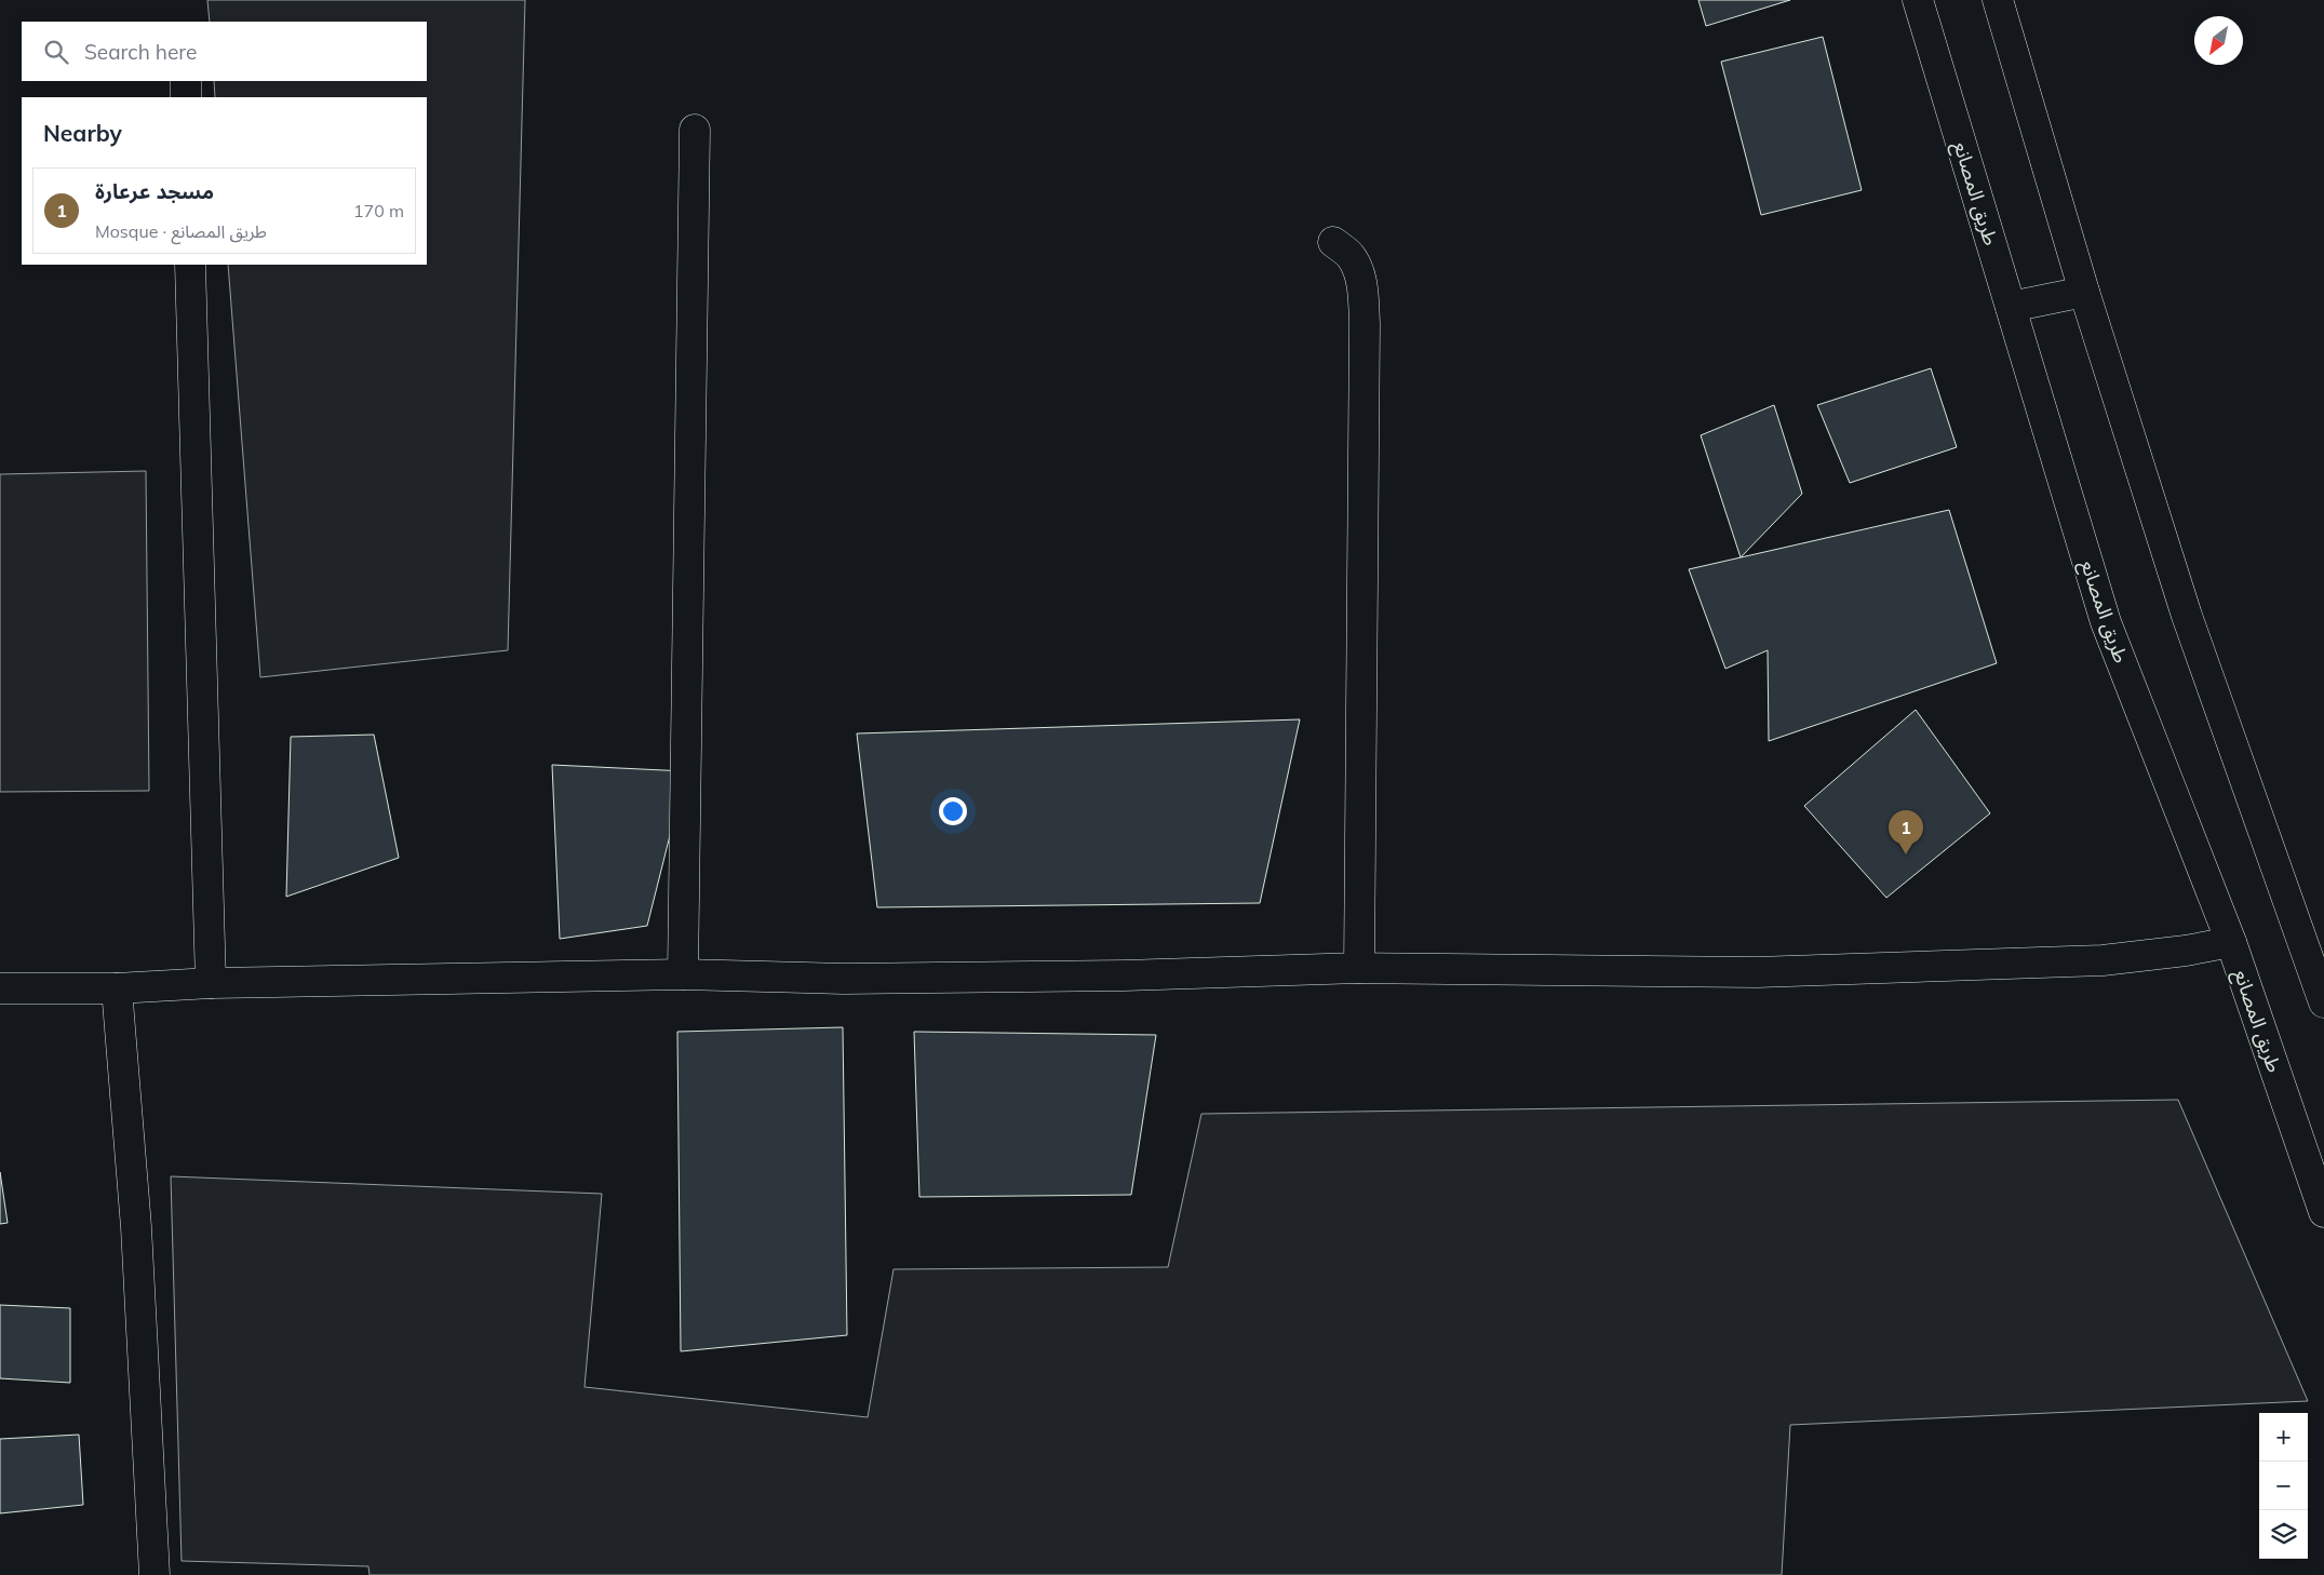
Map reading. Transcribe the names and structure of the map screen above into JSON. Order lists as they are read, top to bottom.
{
  "streets": {
    "street": ["طريق المصانع"]
  },
  "north": "bottom left",
  "page": {
    "search": "Search here",
    "heading": "Nearby",
    "list": [
      {
        "mark": "1",
        "name": "مسجد عرعارة",
        "note": "Mosque · طريق المصانع",
        "value": "170 m"
      }
    ],
    "pins": "1",
    "map_buttons": ["+", "−"]
  }
}
